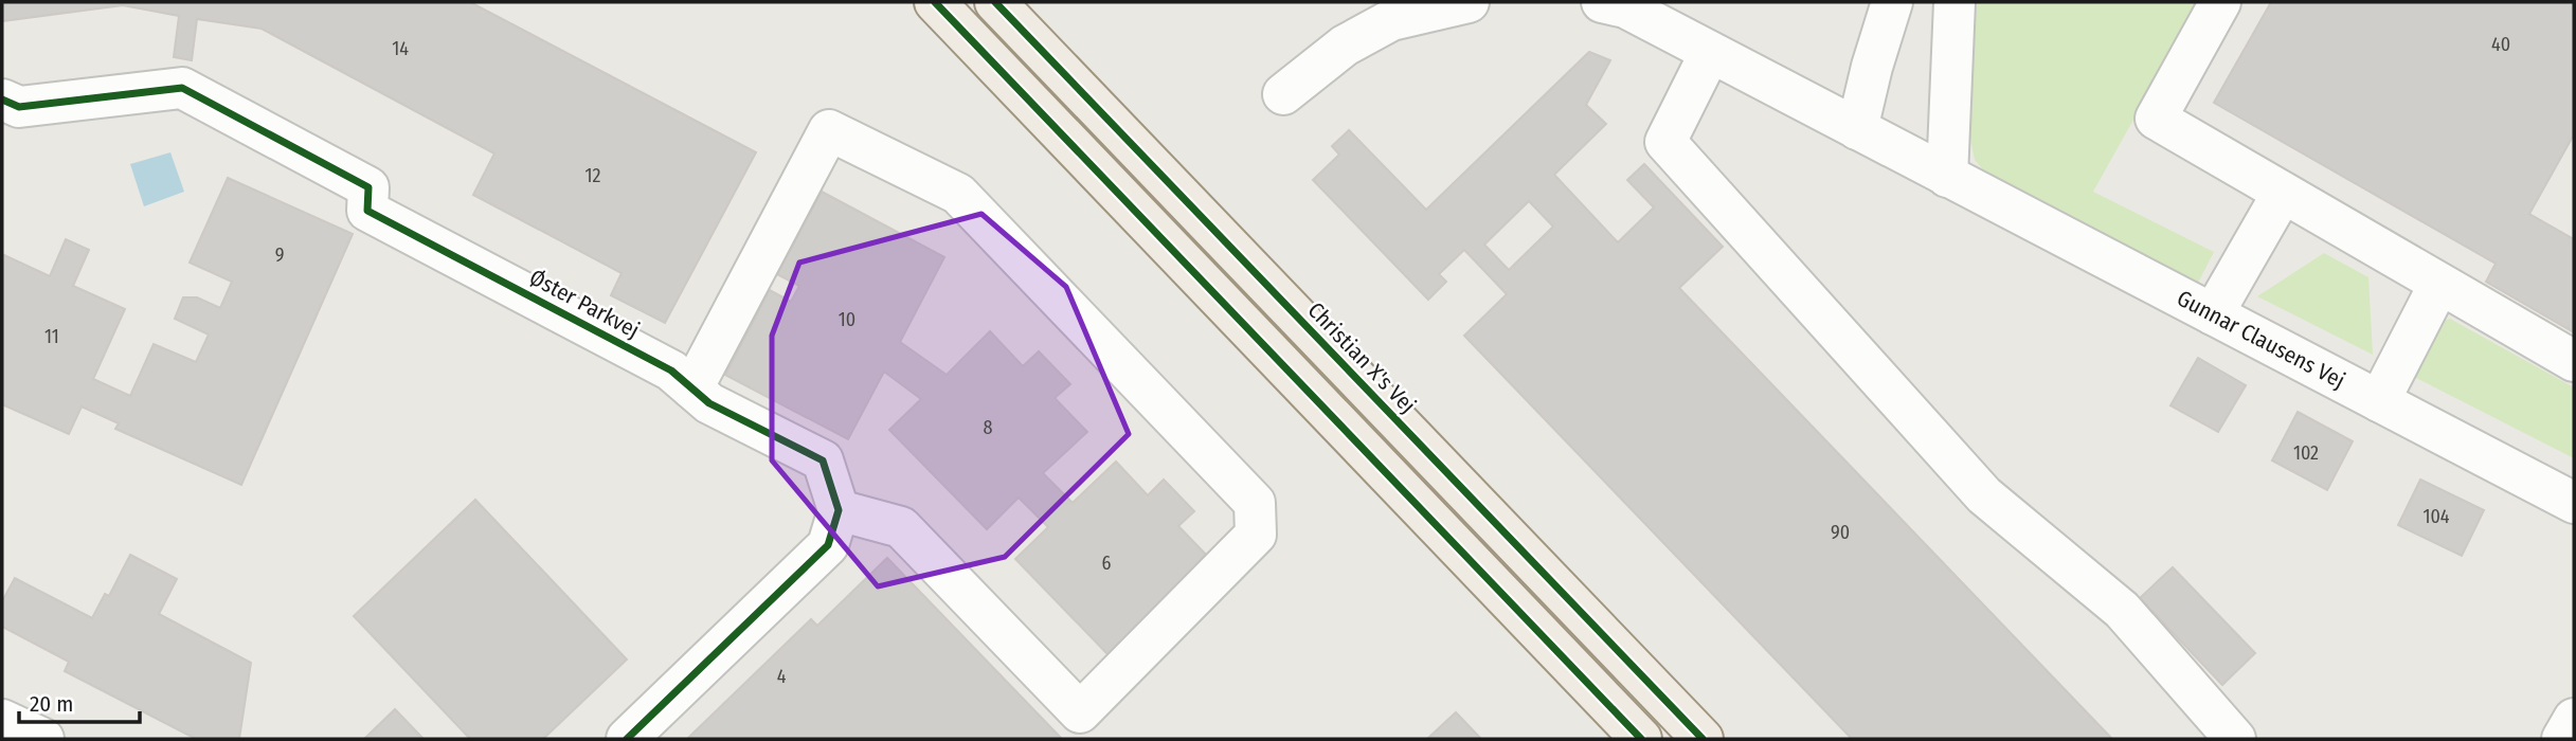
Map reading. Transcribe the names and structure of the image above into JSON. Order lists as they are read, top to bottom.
{
  "streets": {
    "main road": ["Christian X's Vej"],
    "street": ["Øster Parkvej", "Gunnar Clausens Vej"]
  },
  "house_numbers": [
    "40",
    "14",
    "12",
    "9",
    "10",
    "11",
    "8",
    "102",
    "104",
    "90",
    "6",
    "4"
  ],
  "scale_bar": "20 m"
}
